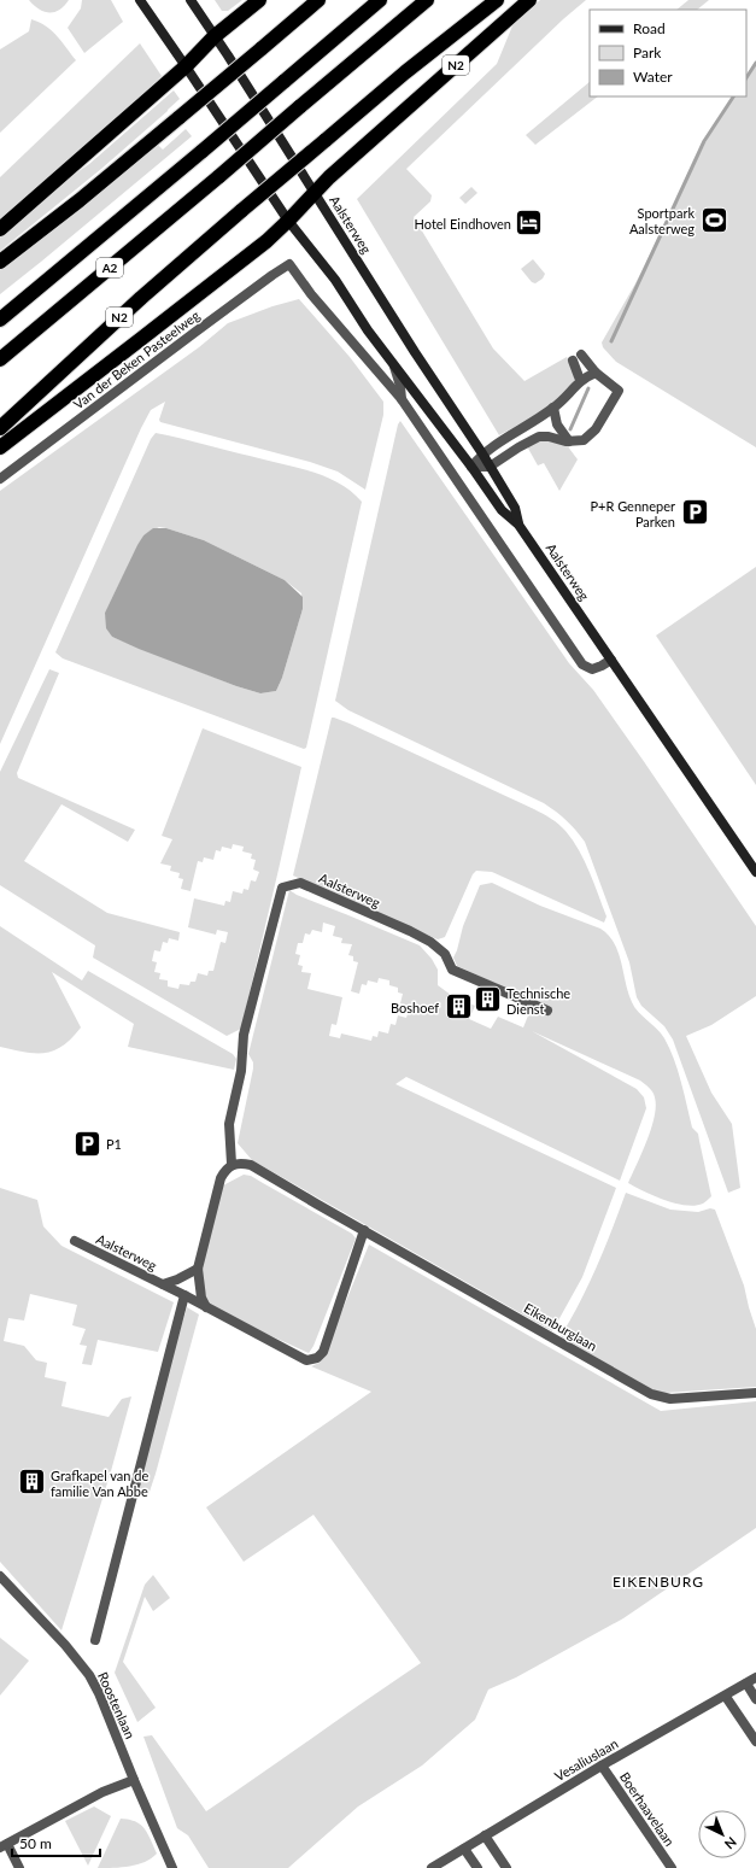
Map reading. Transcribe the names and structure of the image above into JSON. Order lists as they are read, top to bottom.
{
  "streets": {
    "highway": ["N2", "A2"],
    "main road": ["Aalsterweg"],
    "street": [
      "Van der Beken Pasteelweg",
      "Eikenburglaan",
      "Roostenlaan",
      "Vesaliuslaan",
      "Boerhaavelaan"
    ]
  },
  "crossings": [
    ["N2", "Aalsterweg"],
    ["Aalsterweg", "Van der Beken Pasteelweg"],
    ["Vesaliuslaan", "Boerhaavelaan"]
  ],
  "districts": ["EIKENBURG"],
  "places": {
    "sports": ["Sportpark Aalsterweg"],
    "hotel": ["Hotel Eindhoven"],
    "parking": ["P+R Genneper Parken", "P1"],
    "building": ["Technische Dienst", "Boshoef", "Grafkapel van de familie Van Abbe"]
  },
  "legend": ["Road", "Park", "Water"],
  "scale_bar": "50 m",
  "north": "bottom right"
}
